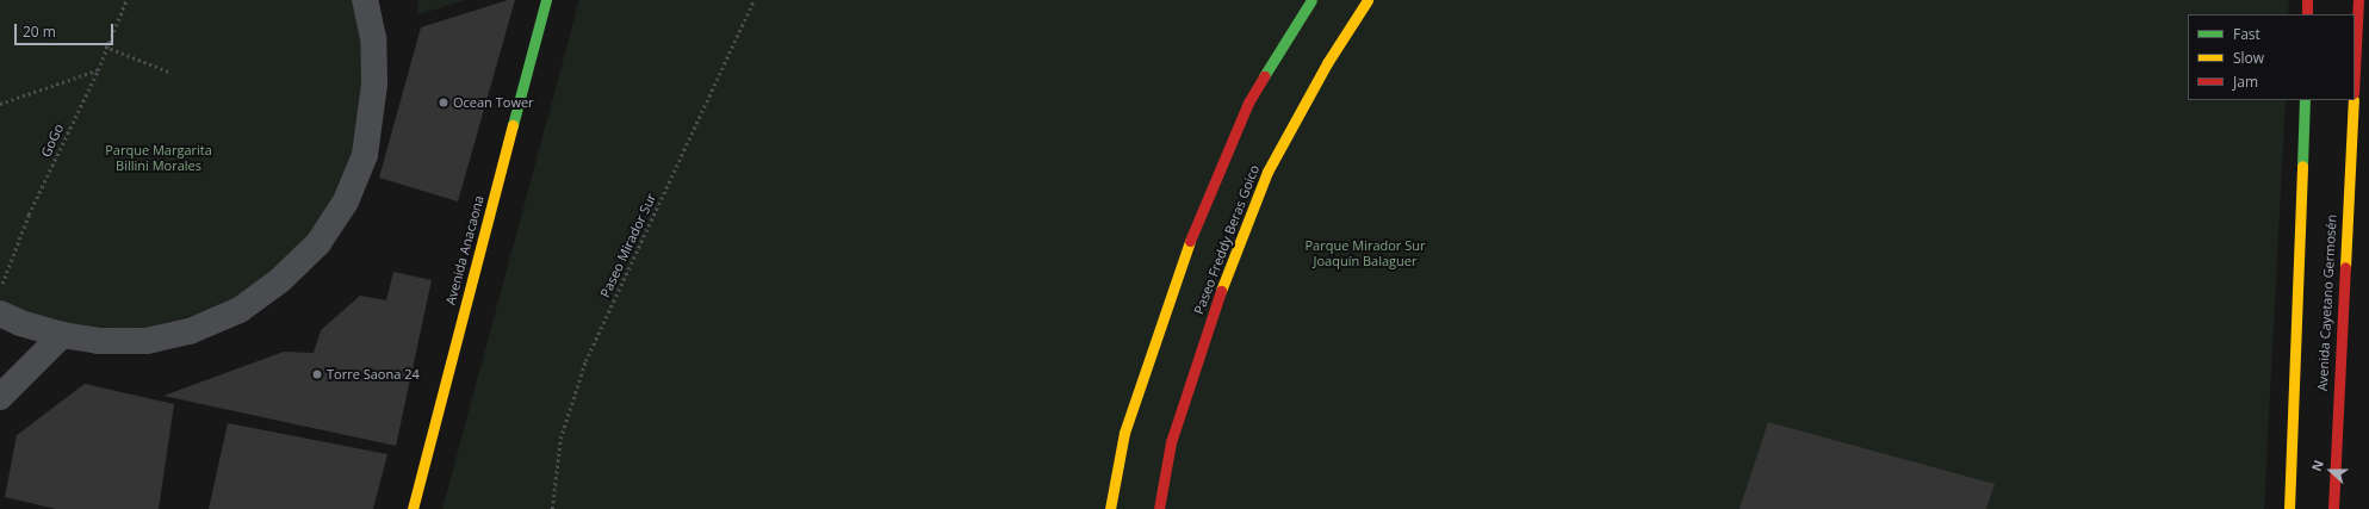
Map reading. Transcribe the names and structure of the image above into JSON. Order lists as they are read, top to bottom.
{
  "streets": {
    "street": ["Paseo Freddy Beras Goico", "Avenida Anacaona", "Avenida Cayetano Germosén"],
    "path": ["GoGo", "Paseo Mirador Sur"]
  },
  "parks": ["Parque Margarita Billini Morales", "Parque Mirador Sur Joaquín Balaguer"],
  "places": ["Ocean Tower", "Torre Saona 24"],
  "legend": ["Fast", "Slow", "Jam"],
  "scale_bar": "20 m",
  "north": "left"
}
